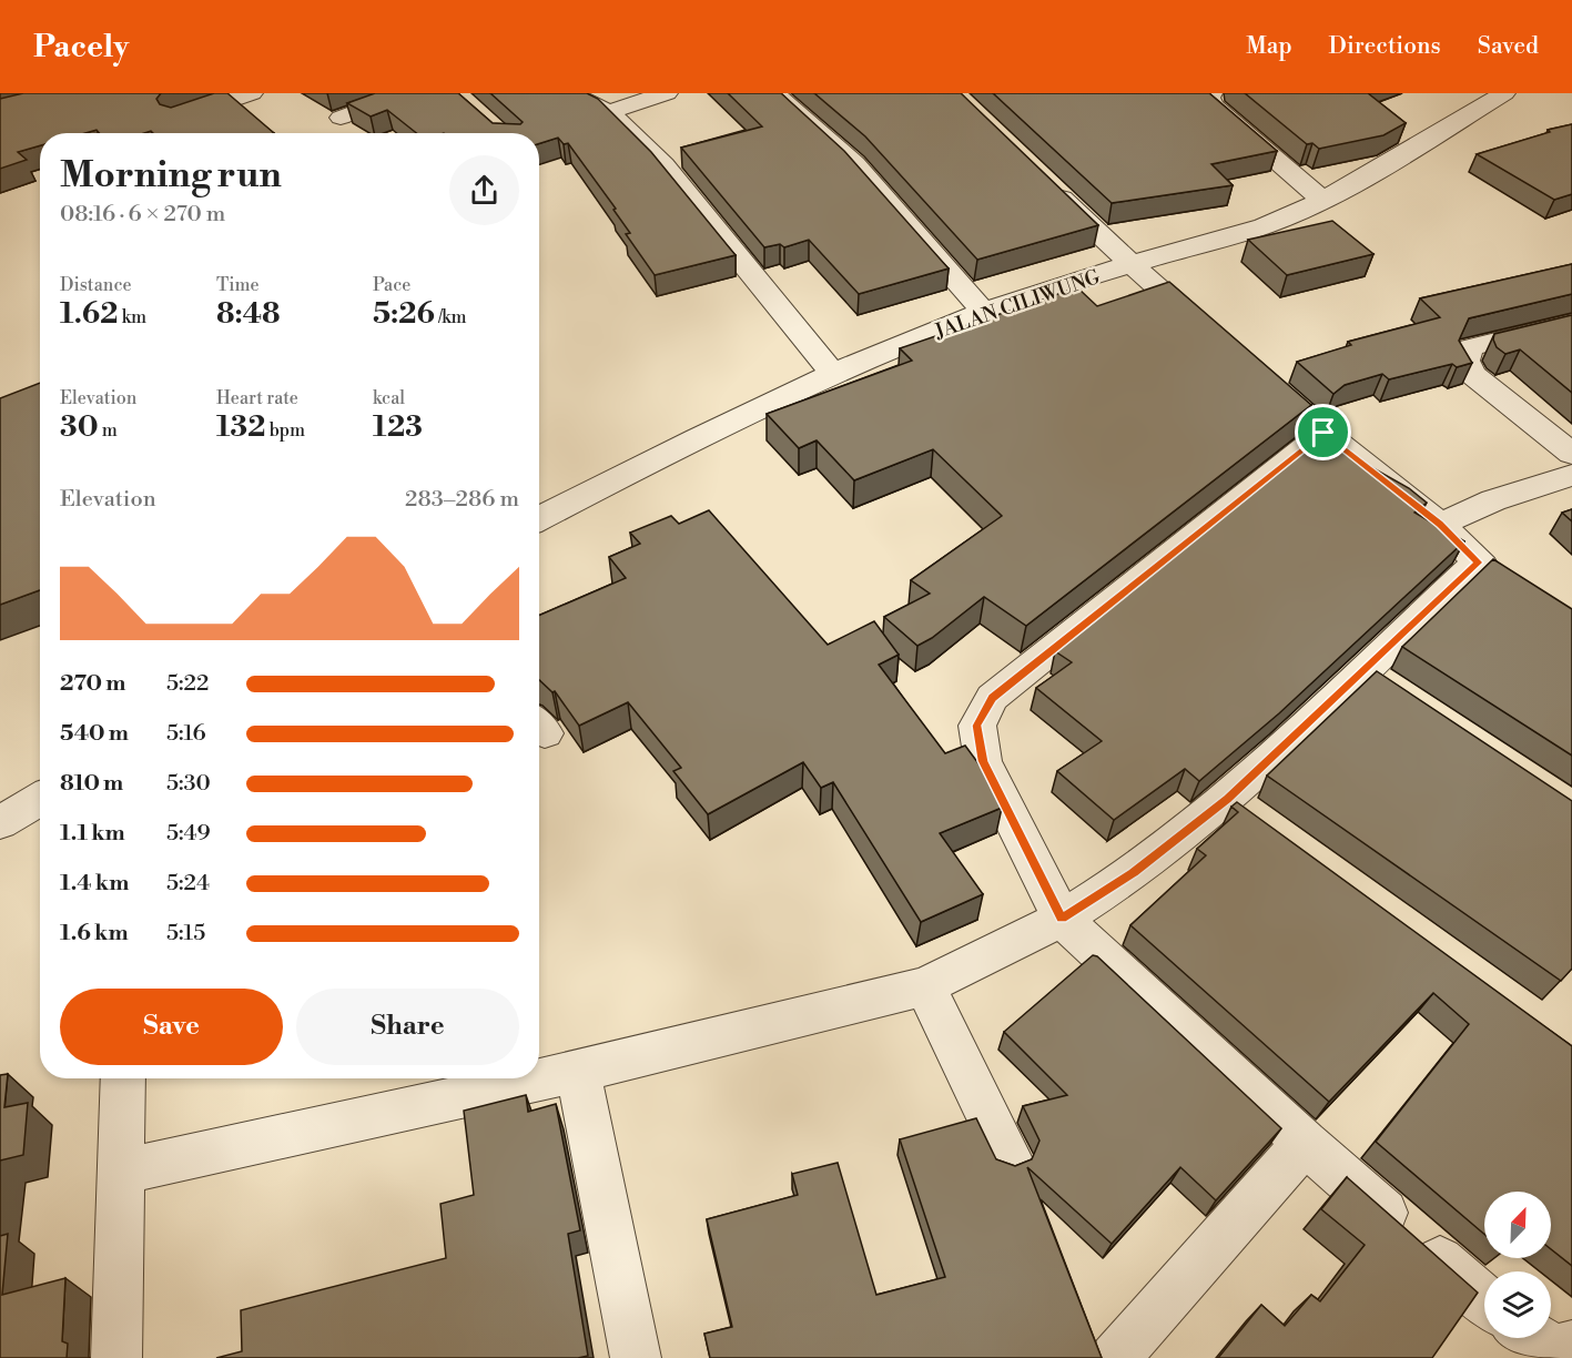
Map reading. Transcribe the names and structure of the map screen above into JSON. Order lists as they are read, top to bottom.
{
  "streets": {
    "street": ["JALAN CILIWUNG"]
  },
  "north": "top right",
  "page": {
    "header": "Pacely",
    "nav": ["Map", "Directions", "Saved"],
    "heading": ["Morning run", "08:16 · 6 × 270 m"],
    "stats": [
      ["Distance", "1.62 km"],
      ["Time", "8:48"],
      ["Pace", "5:26 /km"],
      ["Elevation", "30 m"],
      ["Heart rate", "132 bpm"],
      ["kcal", "123"]
    ],
    "chart": ["Elevation", "283–286 m"],
    "list": [
      {
        "name": "270 m",
        "note": "5:22"
      },
      {
        "name": "540 m",
        "note": "5:16"
      },
      {
        "name": "810 m",
        "note": "5:30"
      },
      {
        "name": "1.1 km",
        "note": "5:49"
      },
      {
        "name": "1.4 km",
        "note": "5:24"
      },
      {
        "name": "1.6 km",
        "note": "5:15"
      }
    ],
    "buttons": ["Save", "Share"]
  }
}
